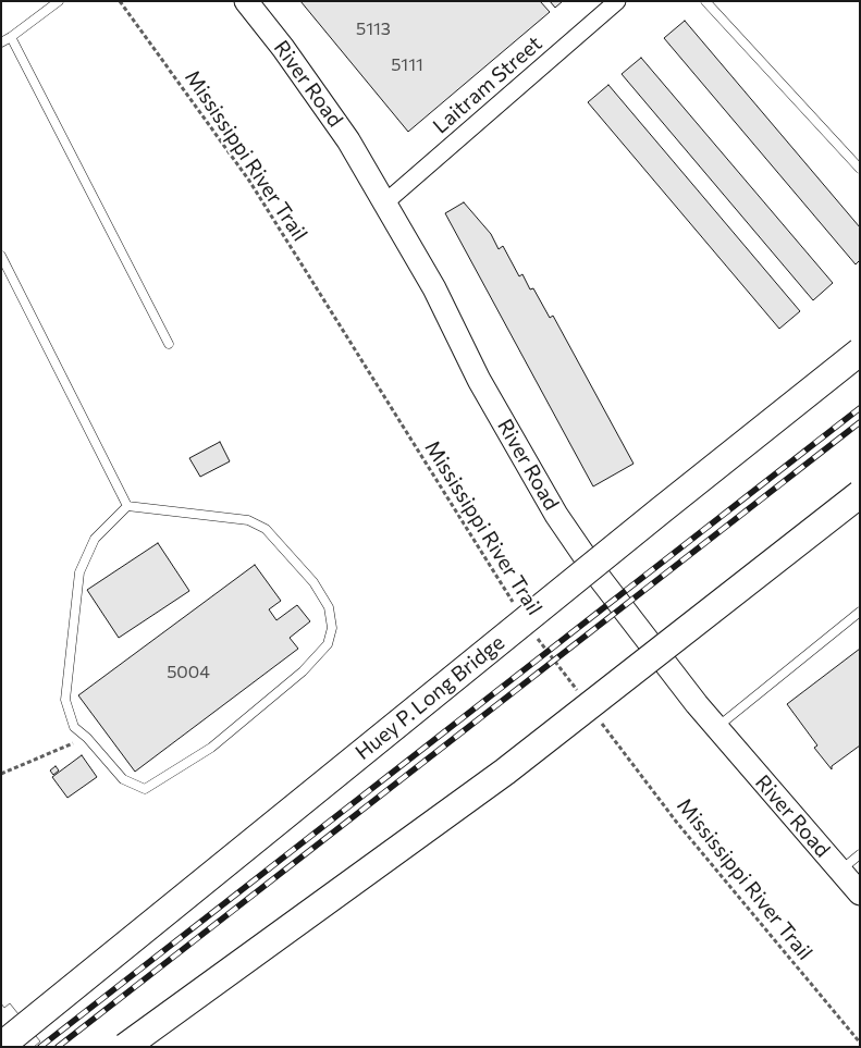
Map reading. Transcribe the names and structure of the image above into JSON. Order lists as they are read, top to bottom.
{
  "streets": {
    "highway": ["Huey P. Long Bridge"],
    "main road": ["River Road"],
    "street": ["Laitram Street"],
    "path": ["Mississippi River Trail"]
  },
  "crossings": [
    ["River Road", "Laitram Street"]
  ],
  "house_numbers": ["5113", "5111", "5004"]
}
